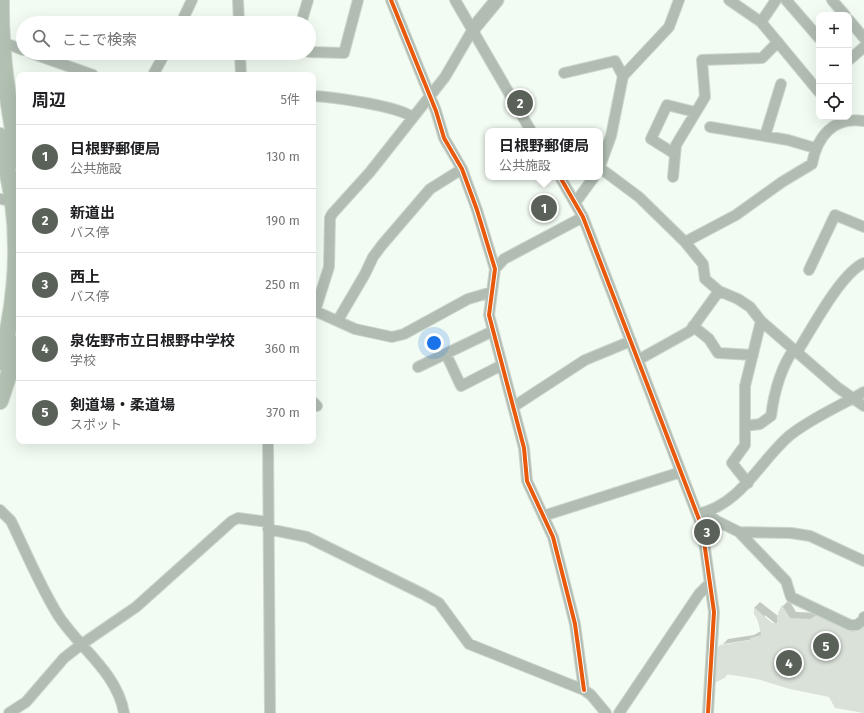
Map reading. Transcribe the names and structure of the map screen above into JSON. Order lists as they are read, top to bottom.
{
  "page": {
    "map_buttons": ["+", "−"],
    "search": "ここで検索",
    "heading": ["周辺", "5件"],
    "pins": [
      "2",
      "1",
      "3",
      "5",
      "4"
    ],
    "list": [
      {
        "mark": "1",
        "name": "日根野郵便局",
        "note": "公共施設",
        "value": "130 m"
      },
      {
        "mark": "2",
        "name": "新道出",
        "note": "バス停",
        "value": "190 m"
      },
      {
        "mark": "3",
        "name": "西上",
        "note": "バス停",
        "value": "250 m"
      },
      {
        "mark": "4",
        "name": "泉佐野市立日根野中学校",
        "note": "学校",
        "value": "360 m"
      },
      {
        "mark": "5",
        "name": "剣道場・柔道場",
        "note": "スポット",
        "value": "370 m"
      }
    ],
    "popup": ["日根野郵便局", "公共施設"]
  }
}
